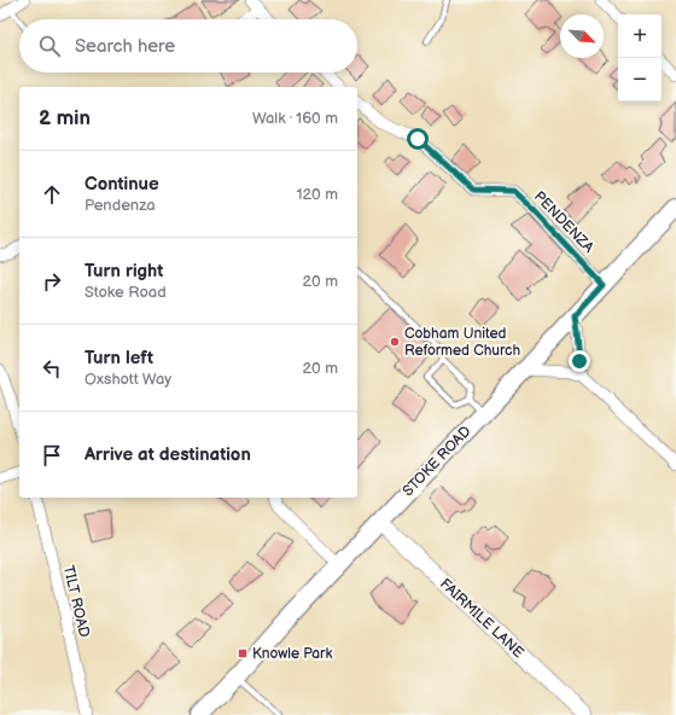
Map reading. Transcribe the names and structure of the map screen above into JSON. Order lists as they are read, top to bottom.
{
  "streets": {
    "main road": ["STOKE ROAD"],
    "street": ["PENDENZA", "TILT ROAD", "FAIRMILE LANE"]
  },
  "crossings": [
    ["PENDENZA", "STOKE ROAD"],
    ["STOKE ROAD", "FAIRMILE LANE"]
  ],
  "places": {
    "other": ["Cobham United Reformed Church"],
    "transit": ["Knowle Park"]
  },
  "north": "bottom right",
  "page": {
    "map_buttons": ["+", "−"],
    "search": "Search here",
    "heading": ["2 min", "Walk · 160 m"],
    "list": [
      ["Continue", "Pendenza", "120 m"],
      ["Turn right", "Stoke Road", "20 m"],
      ["Turn left", "Oxshott Way", "20 m"],
      "Arrive at destination"
    ]
  }
}
